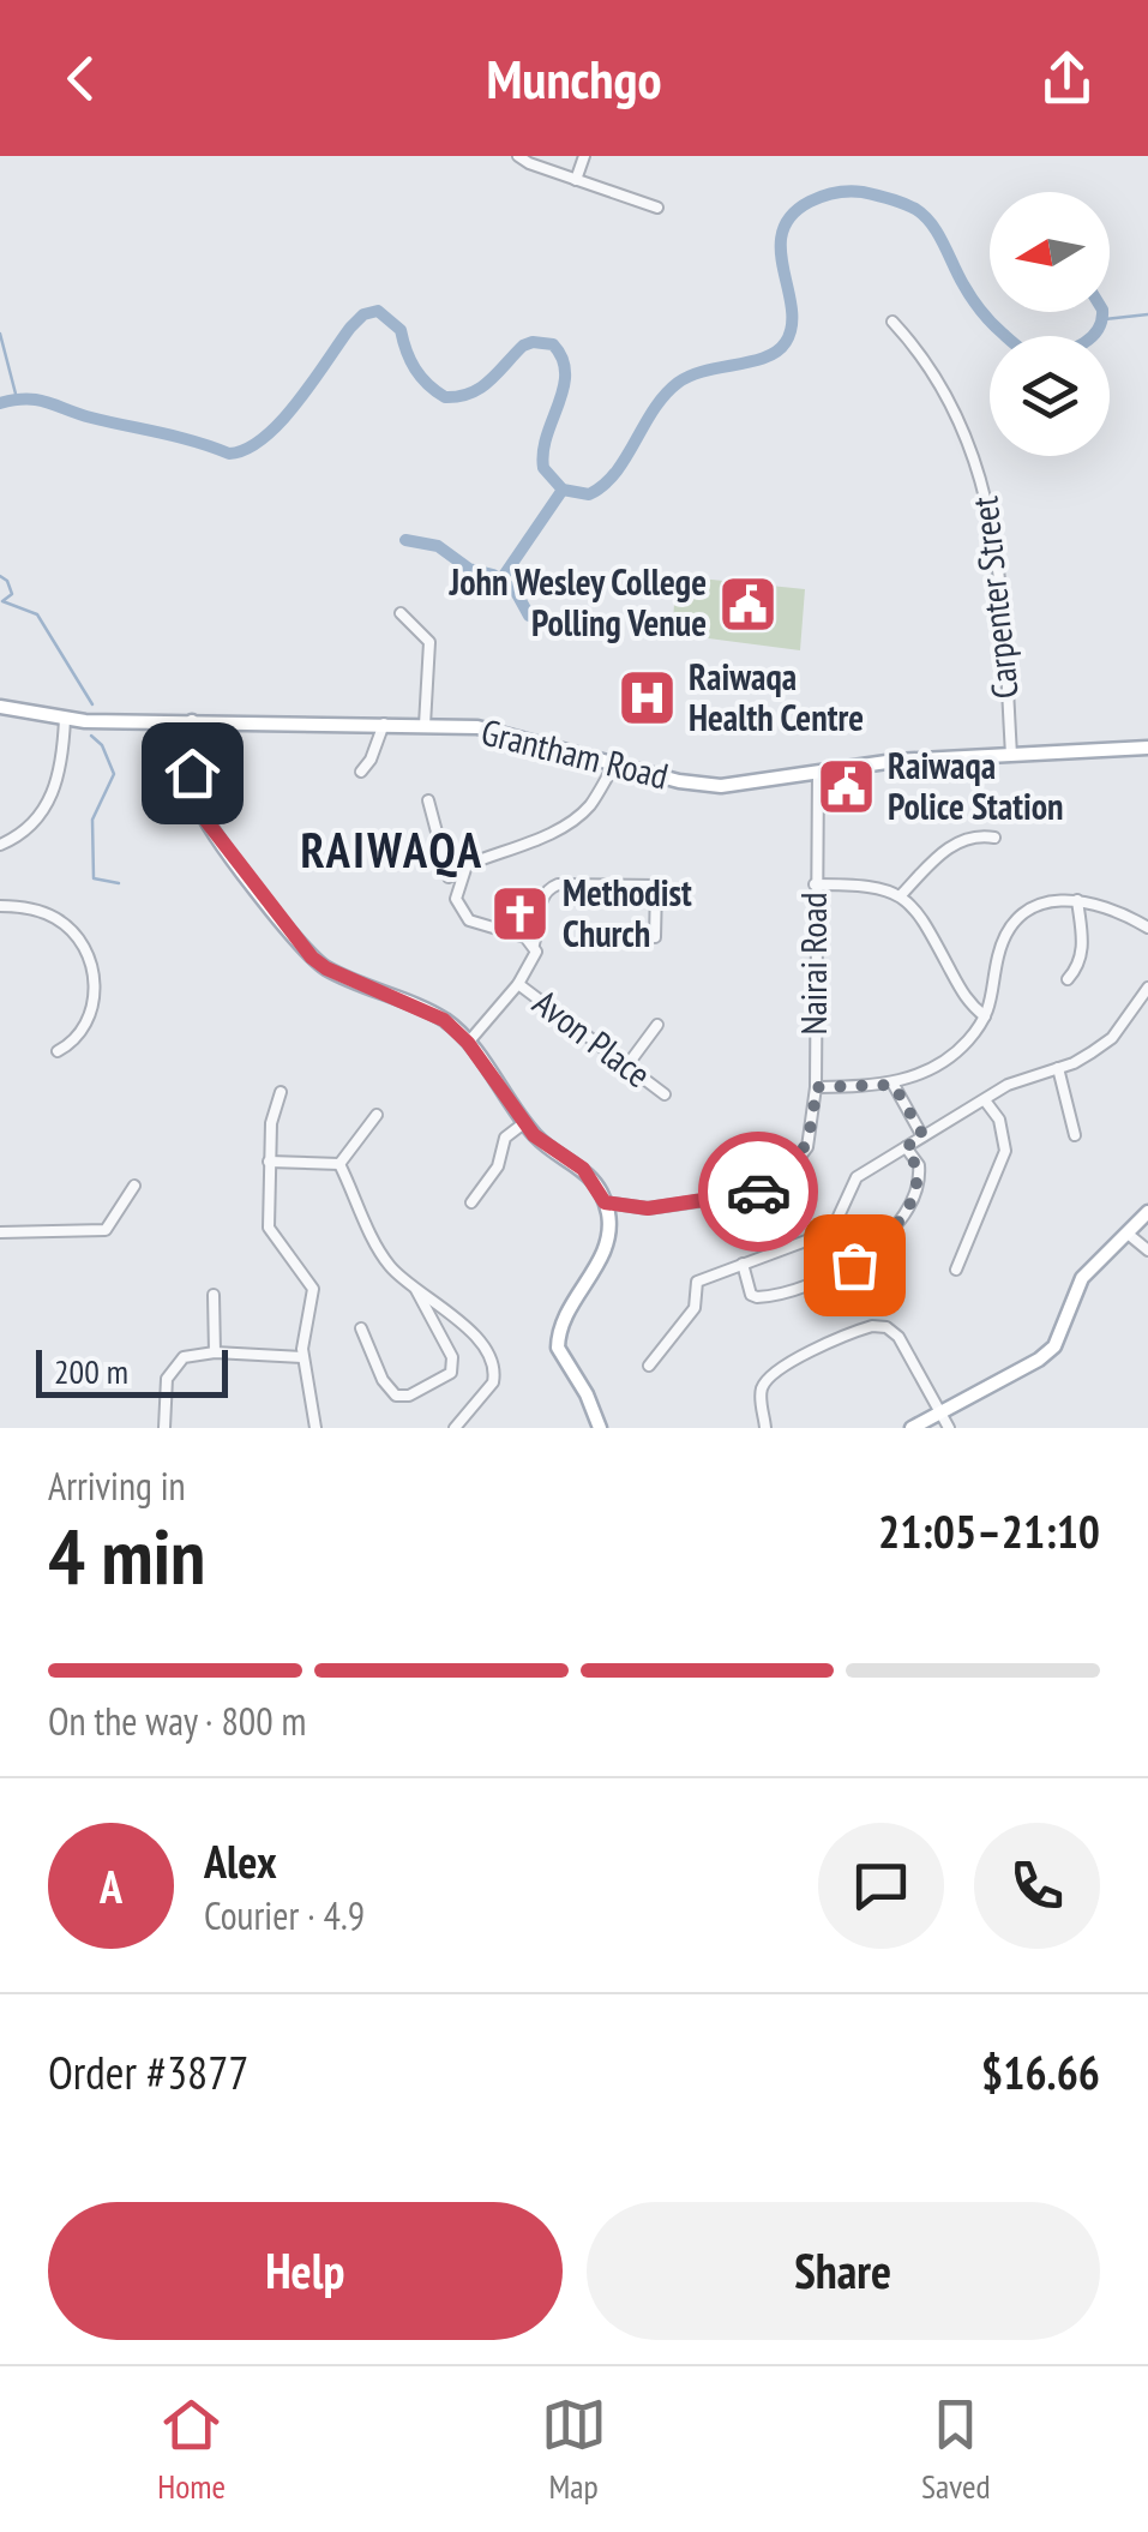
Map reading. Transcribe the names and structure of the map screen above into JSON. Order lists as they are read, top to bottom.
{
  "streets": {
    "main road": ["Grantham Road"],
    "street": ["Carpenter Street", "Nairai Road", "Avon Place"]
  },
  "crossings": [
    ["Carpenter Street", "Grantham Road"],
    ["Grantham Road", "Nairai Road"]
  ],
  "districts": ["RAIWAQA"],
  "places": {
    "public building": ["John Wesley College Polling Venue", "Raiwaqa Police Station"],
    "hospital": ["Raiwaqa Health Centre"],
    "church": ["Methodist Church"]
  },
  "scale_bar": "200 m",
  "north": "left",
  "page": {
    "header": "Munchgo",
    "scale": "200 m",
    "heading": ["4 min", "Arriving in", "21:05–21:10"],
    "panel": [
      "Alex",
      "Courier · 4.9",
      "Order #3877",
      "$16.66"
    ],
    "bar": "On the way · 800 m",
    "round": "A",
    "buttons": ["Help", "Share"],
    "tabs": ["Home", "Map", "Saved"]
  }
}
